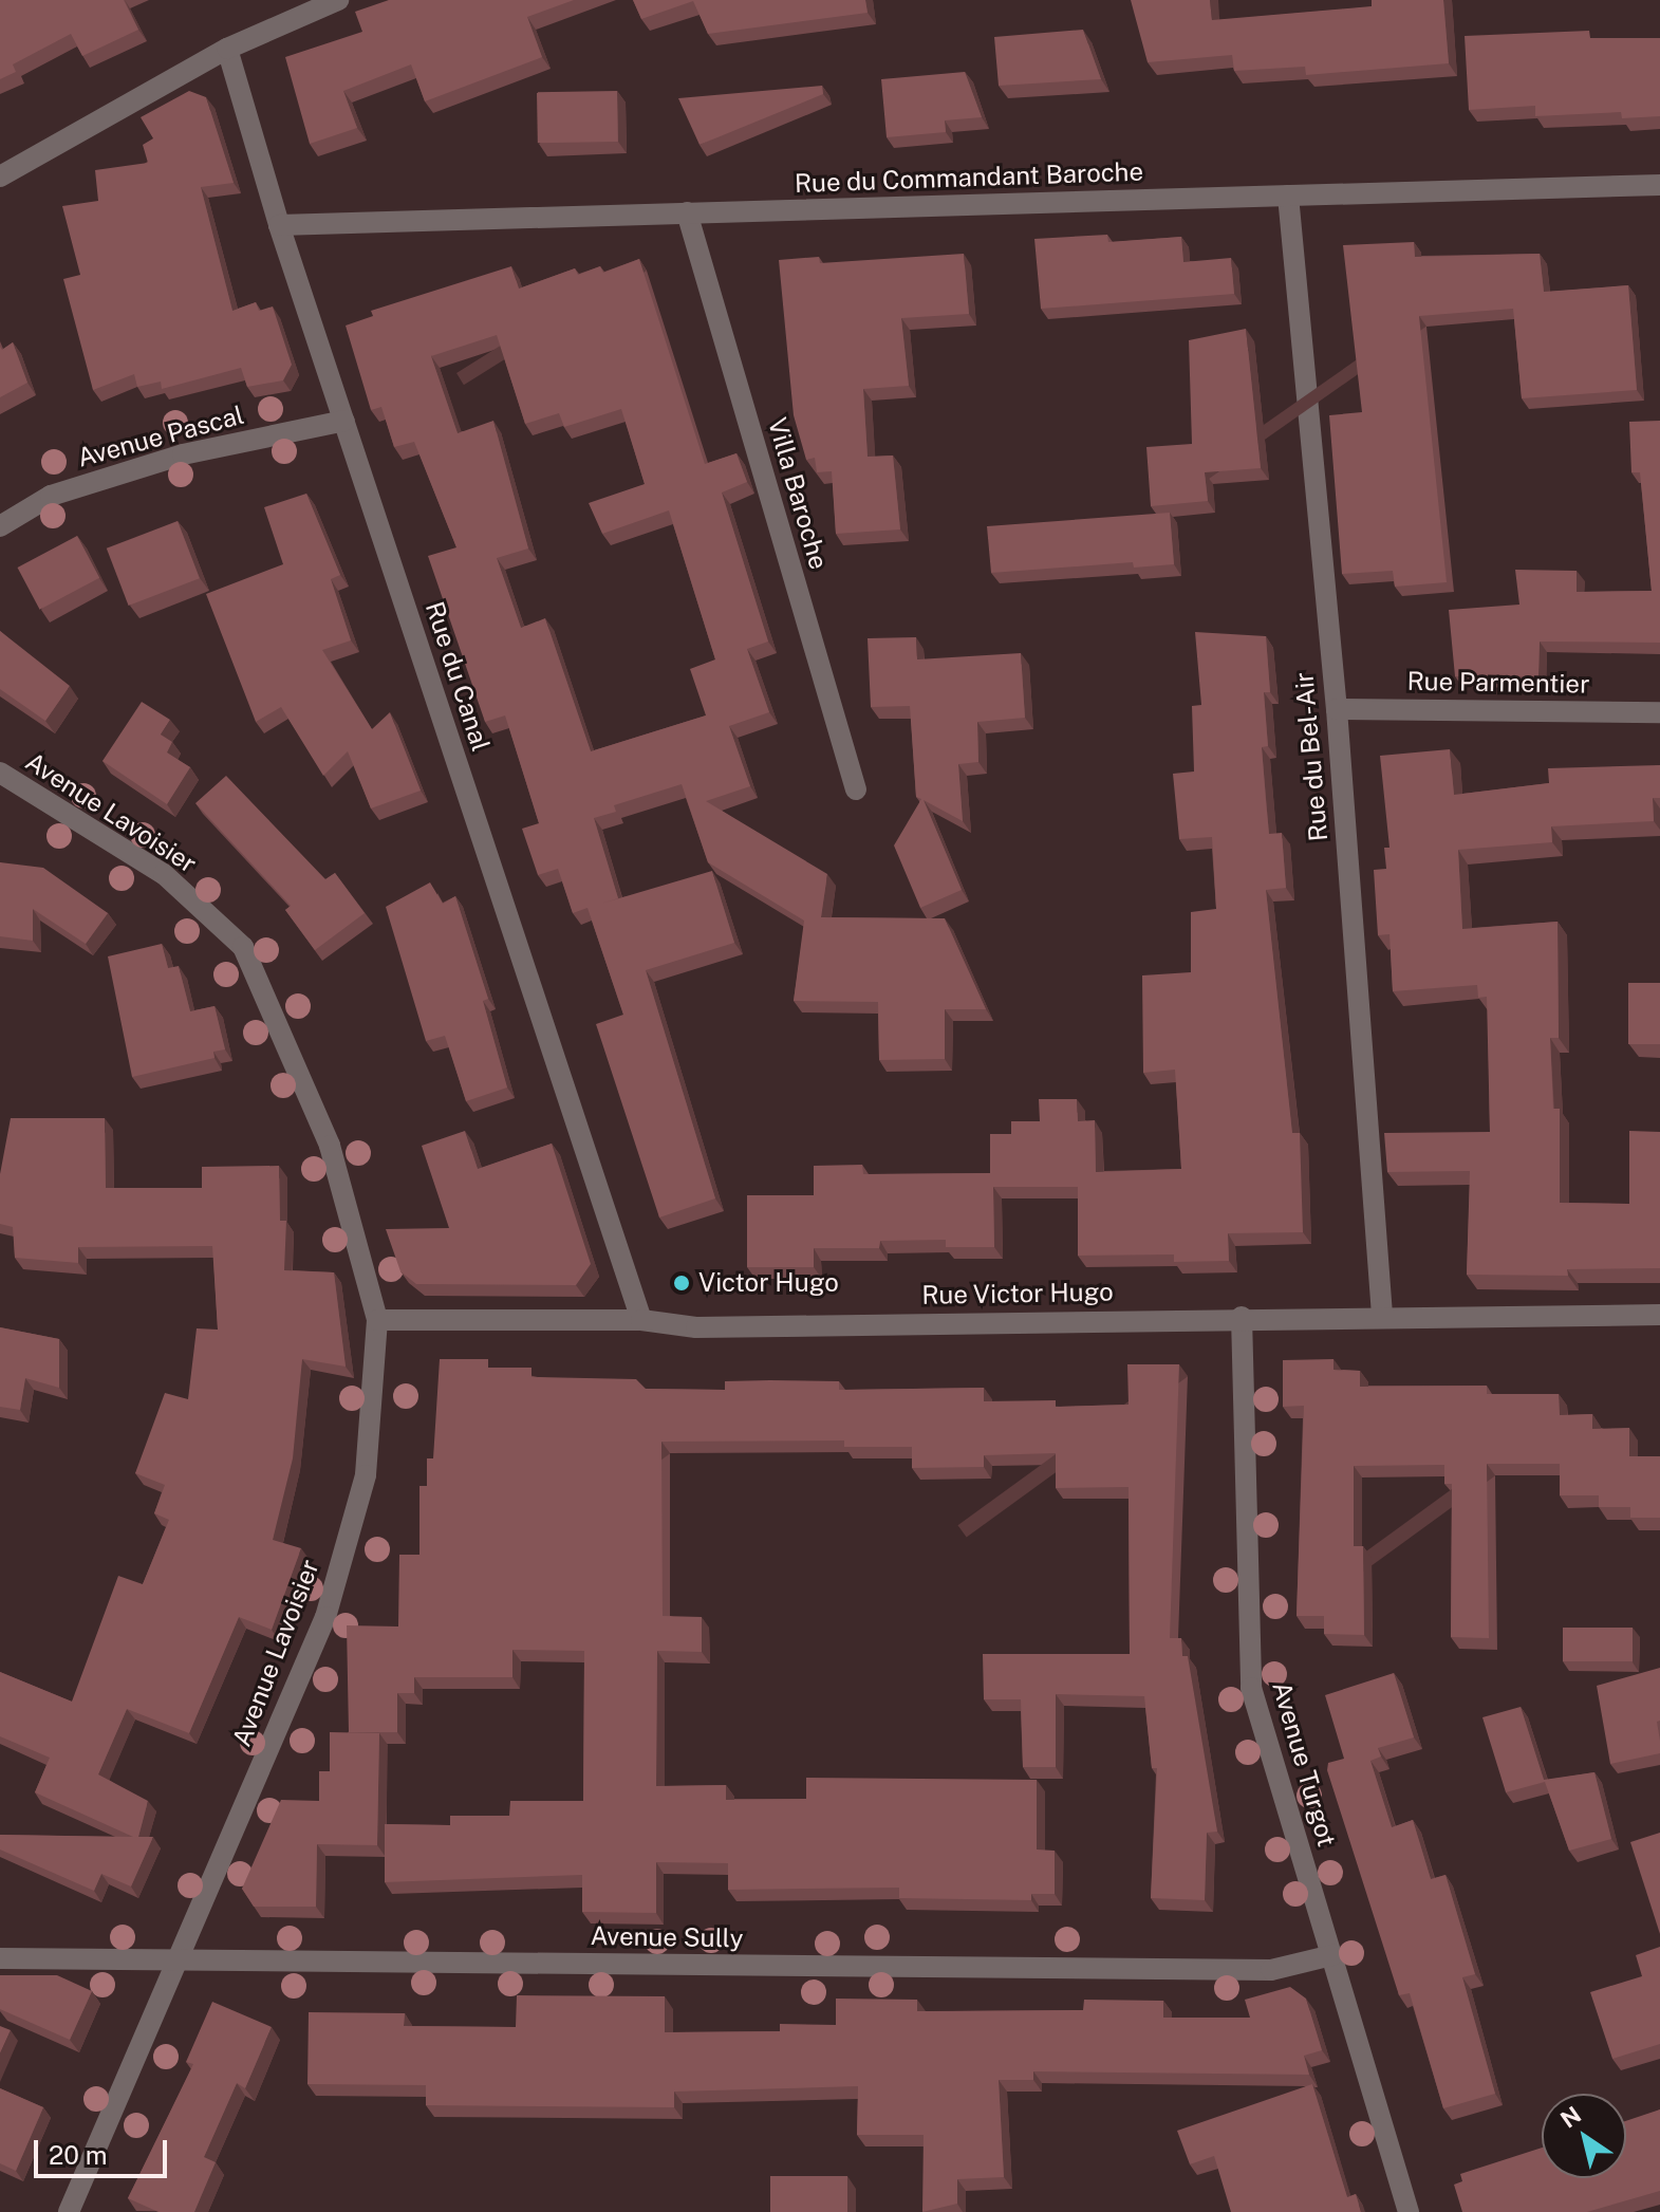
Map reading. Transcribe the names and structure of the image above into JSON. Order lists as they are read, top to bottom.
{
  "streets": {
    "street": [
      "Rue du Commandant Baroche",
      "Avenue Pascal",
      "Villa Baroche",
      "Rue du Canal",
      "Rue Parmentier",
      "Rue du Bel-Air",
      "Avenue Lavoisier",
      "Rue Victor Hugo",
      "Avenue Turgot",
      "Avenue Sully"
    ]
  },
  "crossings": [
    ["Rue du Commandant Baroche", "Villa Baroche"],
    ["Rue du Commandant Baroche", "Rue du Canal"],
    ["Rue du Commandant Baroche", "Rue du Bel-Air"],
    ["Avenue Pascal", "Rue du Canal"],
    ["Rue du Canal", "Rue Victor Hugo"],
    ["Rue Parmentier", "Rue du Bel-Air"],
    ["Rue du Bel-Air", "Rue Victor Hugo"],
    ["Avenue Lavoisier", "Rue Victor Hugo"],
    ["Avenue Lavoisier", "Avenue Sully"],
    ["Rue Victor Hugo", "Avenue Turgot"],
    ["Avenue Turgot", "Avenue Sully"]
  ],
  "places": ["Victor Hugo"],
  "scale_bar": "20 m",
  "north": "top left"
}
